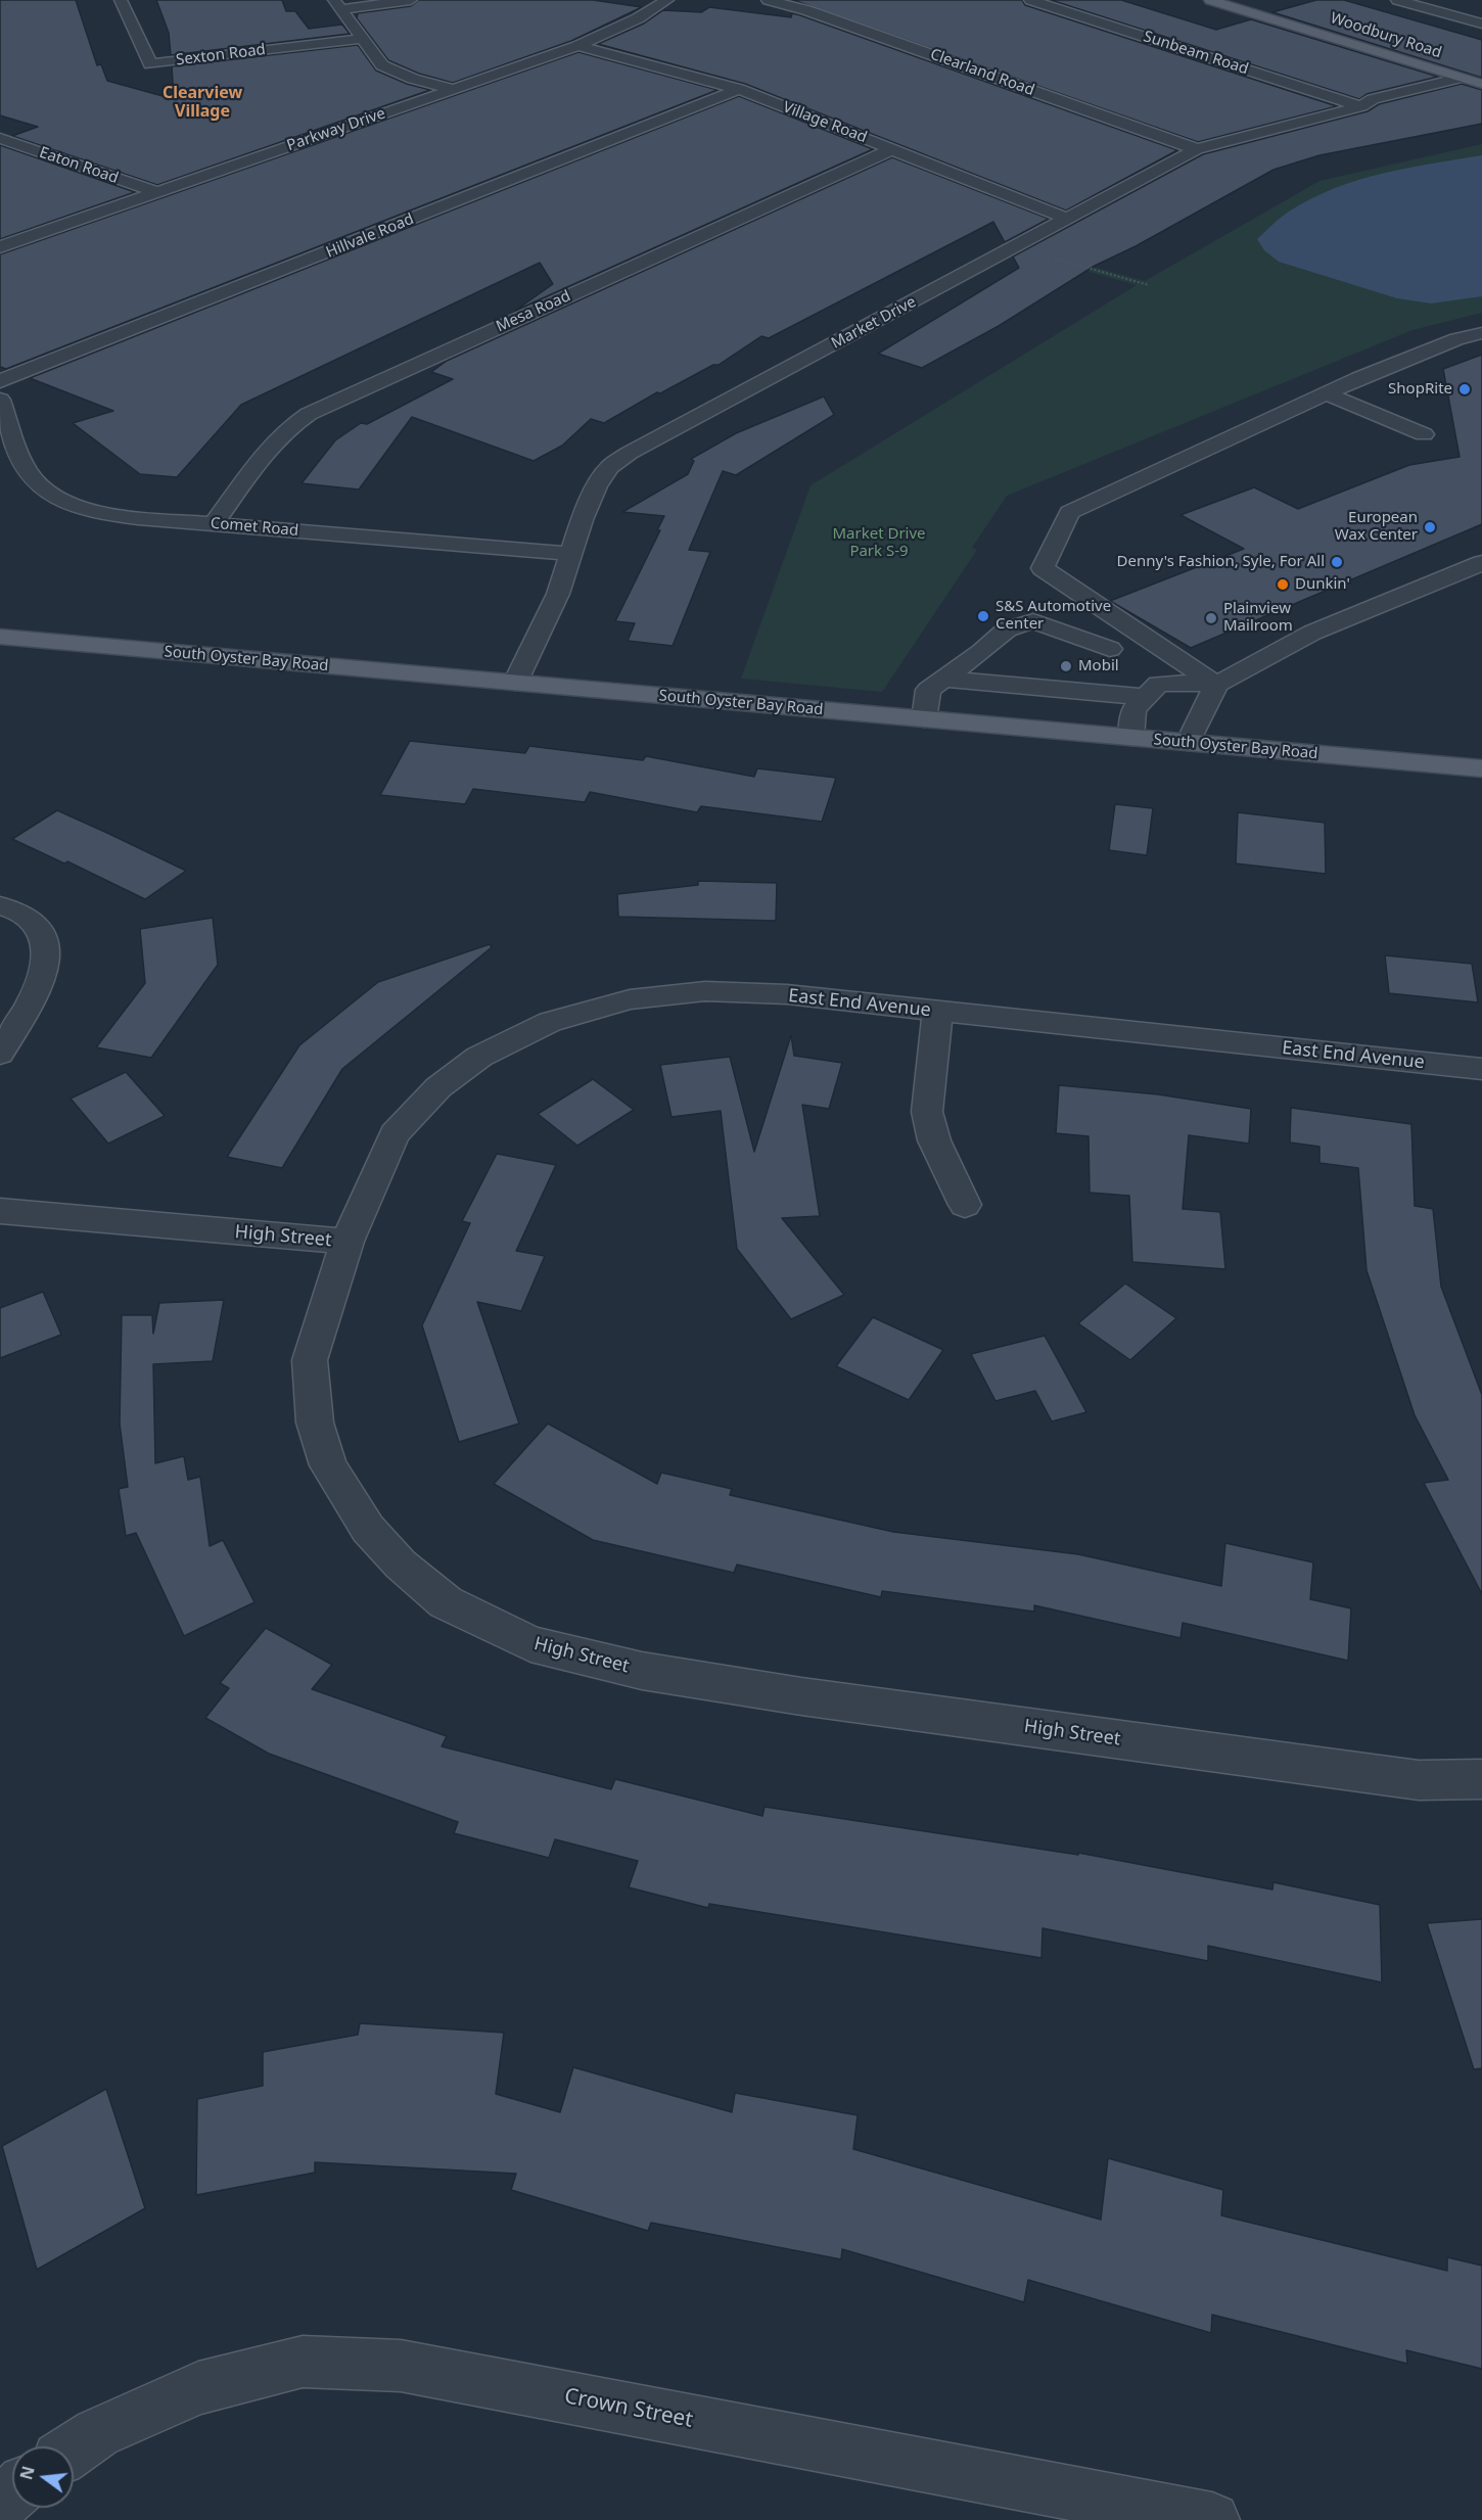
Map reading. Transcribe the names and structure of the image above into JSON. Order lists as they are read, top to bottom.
{
  "streets": {
    "main road": ["Woodbury Road", "South Oyster Bay Road"],
    "street": [
      "Sunbeam Road",
      "Sexton Road",
      "Clearland Road",
      "Village Road",
      "Parkway Drive",
      "Eaton Road",
      "Hillvale Road",
      "Mesa Road",
      "Market Drive",
      "Comet Road",
      "East End Avenue",
      "High Street",
      "Crown Street"
    ]
  },
  "crossings": [
    ["Woodbury Road", "Market Drive"],
    ["Sunbeam Road", "Market Drive"],
    ["Clearland Road", "Market Drive"],
    ["Village Road", "Parkway Drive"],
    ["Village Road", "Hillvale Road"],
    ["Village Road", "Mesa Road"],
    ["Village Road", "Market Drive"],
    ["Parkway Drive", "Eaton Road"],
    ["Mesa Road", "Comet Road"],
    ["Market Drive", "Comet Road"],
    ["Market Drive", "South Oyster Bay Road"],
    ["East End Avenue", "High Street"]
  ],
  "districts": ["Clearview Village"],
  "parks": ["Market Drive Park S-9"],
  "places": [
    "ShopRite",
    "European Wax Center",
    "Denny's Fashion, Syle, For All",
    "Dunkin'",
    "S&S Automotive Center",
    "Plainview Mailroom",
    "Mobil"
  ],
  "north": "left"
}
